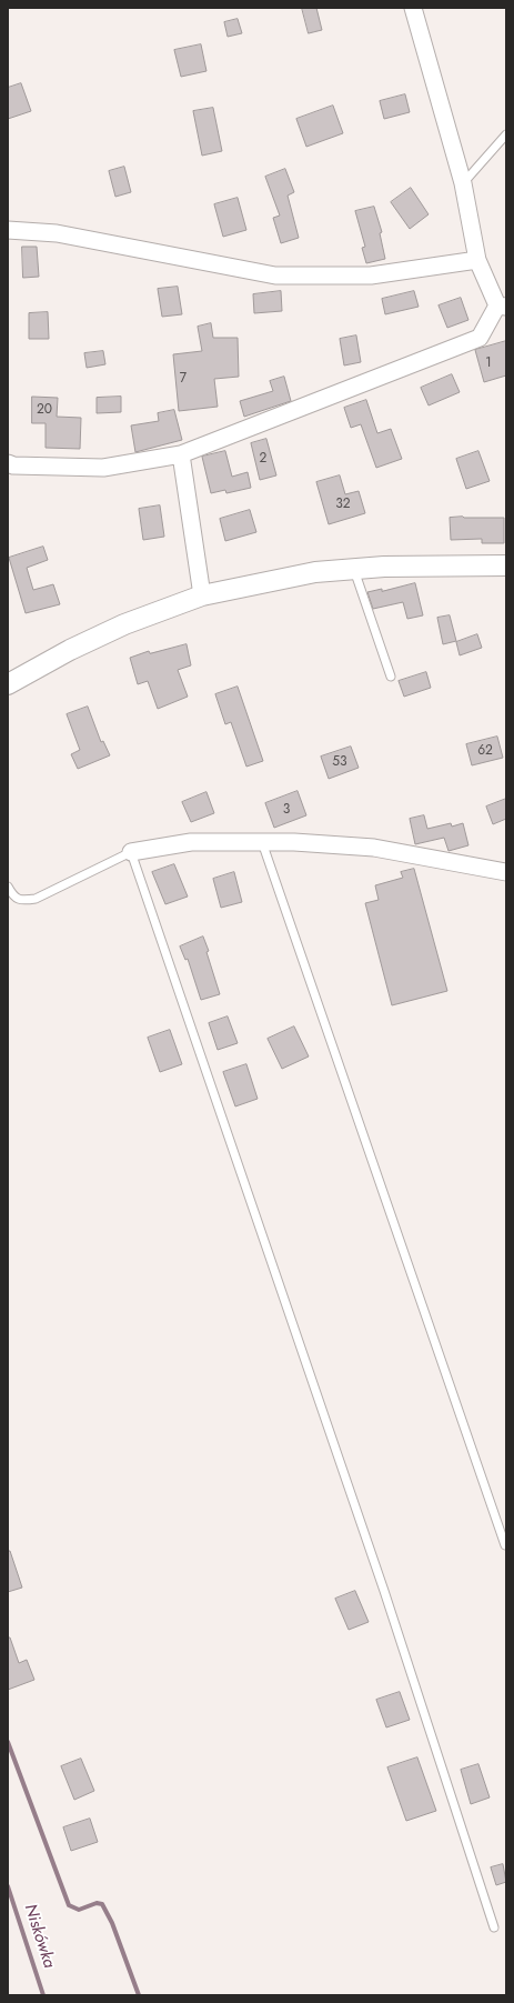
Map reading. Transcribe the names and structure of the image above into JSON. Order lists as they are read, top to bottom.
{
  "water": ["Niskówka"],
  "house_numbers": [
    "1",
    "7",
    "20",
    "2",
    "32",
    "62",
    "53",
    "3"
  ]
}
